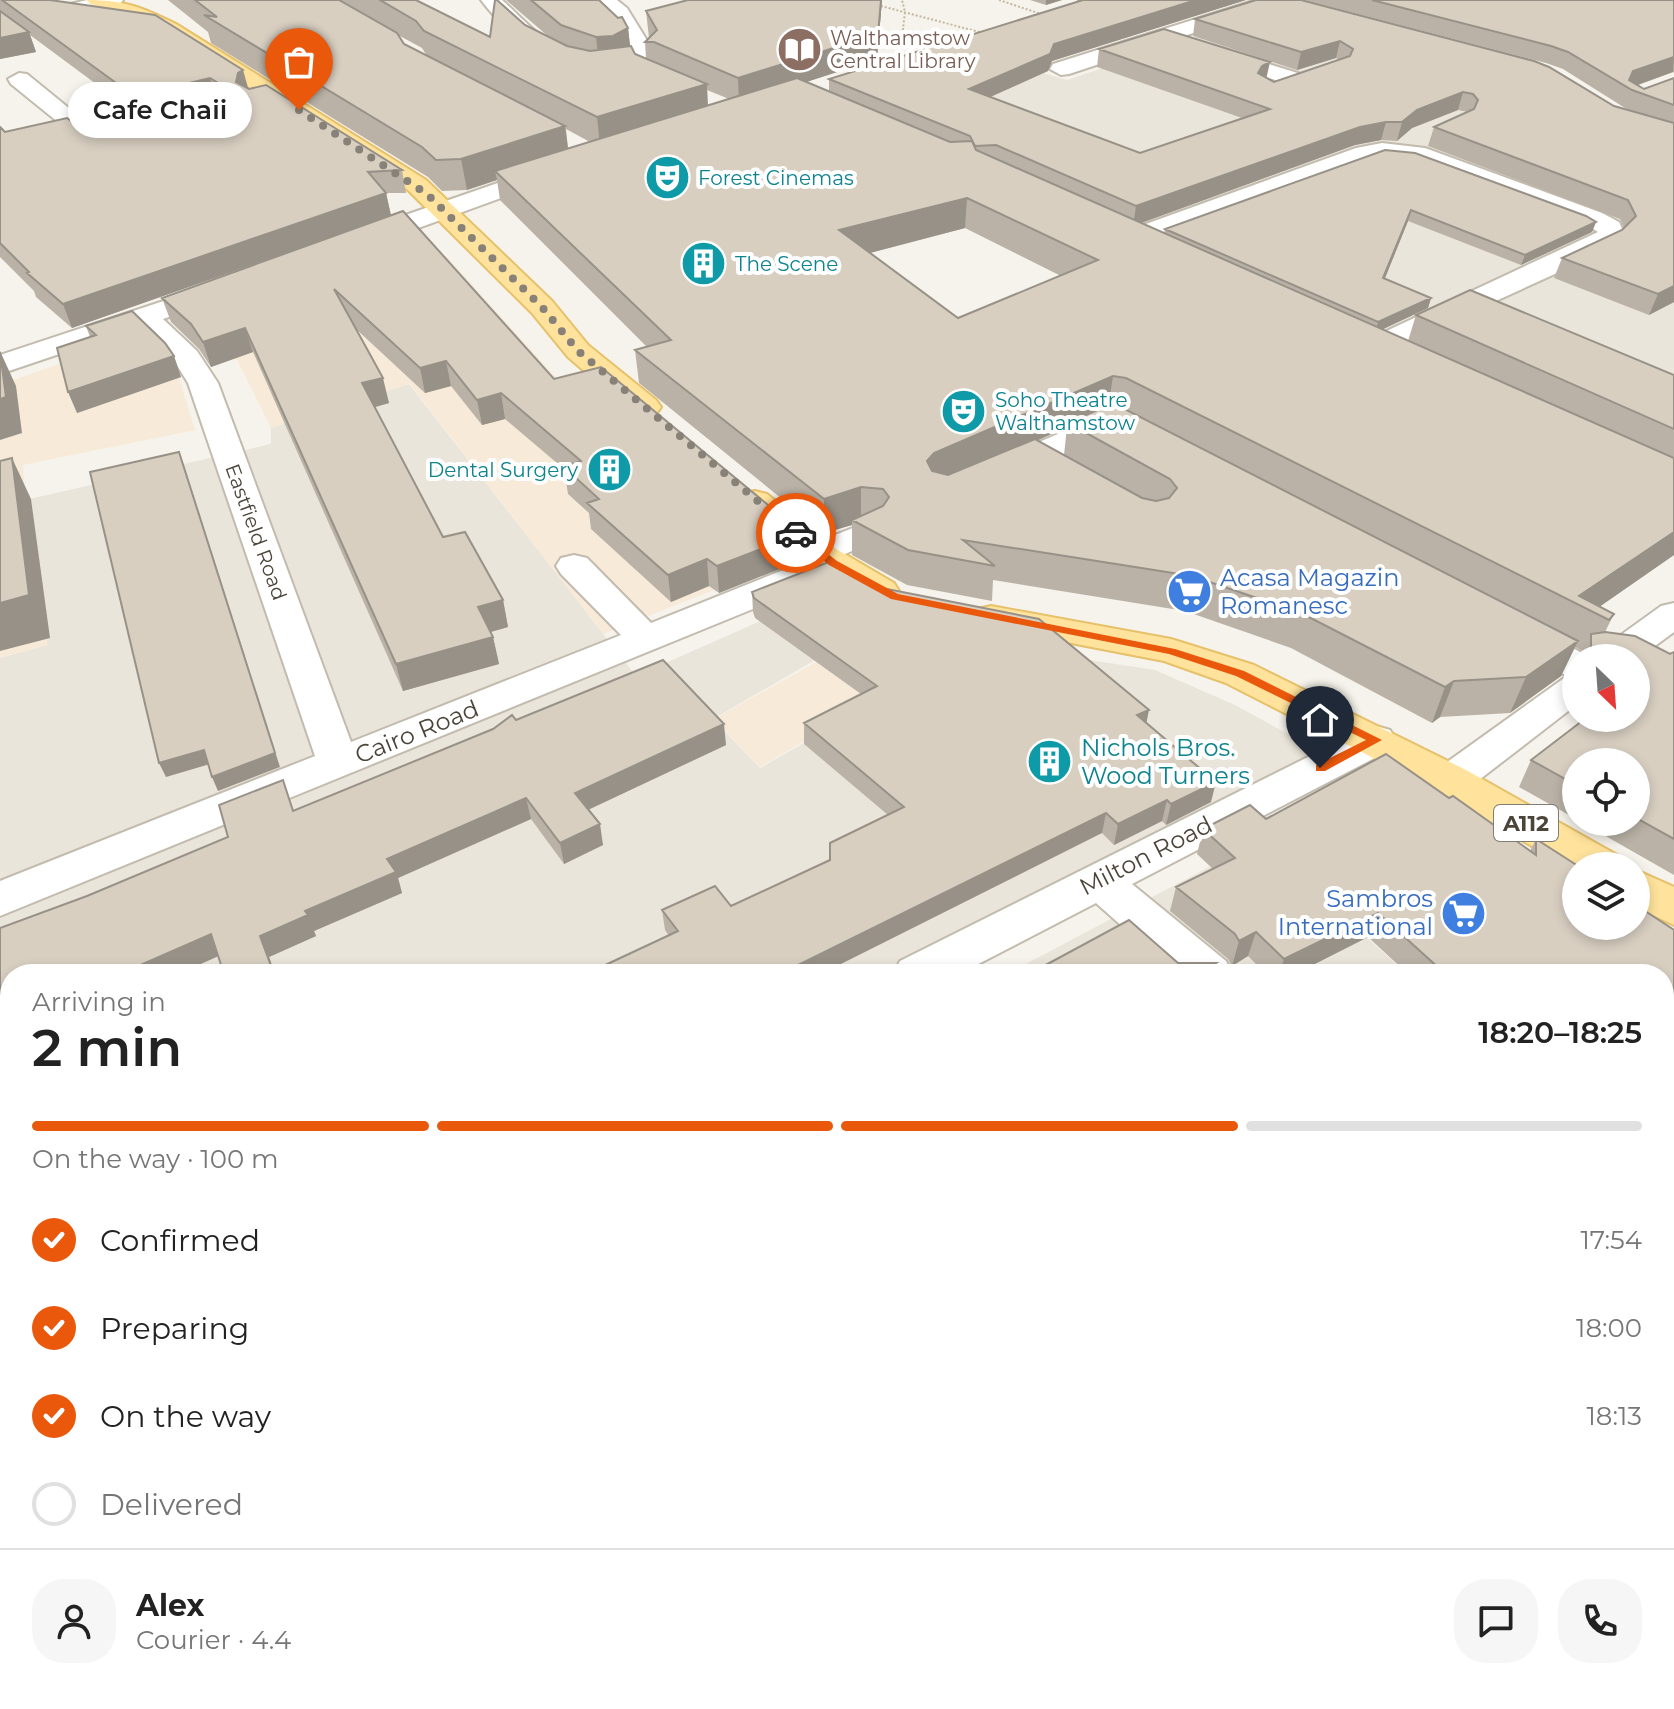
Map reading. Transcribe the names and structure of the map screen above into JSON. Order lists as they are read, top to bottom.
{
  "streets": {
    "main road": ["A112"],
    "street": ["Eastfield Road", "Cairo Road", "Milton Road"]
  },
  "crossings": [
    ["Eastfield Road", "Cairo Road"],
    ["A112", "Milton Road"]
  ],
  "places": {
    "library": ["Walthamstow Central Library"],
    "other": ["Cafe Chaii"],
    "theatre": ["Forest Cinemas", "Soho Theatre Walthamstow"],
    "building": ["The Scene", "Dental Surgery", "Nichols Bros. Wood Turners"],
    "supermarket": ["Acasa Magazin Romanesc", "Sambros International"]
  },
  "north": "bottom right",
  "page": {
    "bubble": "Cafe Chaii",
    "heading": ["2 min", "Arriving in", "18:20–18:25"],
    "panel": ["Alex", "Courier · 4.4"],
    "bar": "On the way · 100 m",
    "list": [
      ["Confirmed", "17:54"],
      ["Preparing", "18:00"],
      ["On the way", "18:13"],
      "Delivered"
    ]
  }
}
